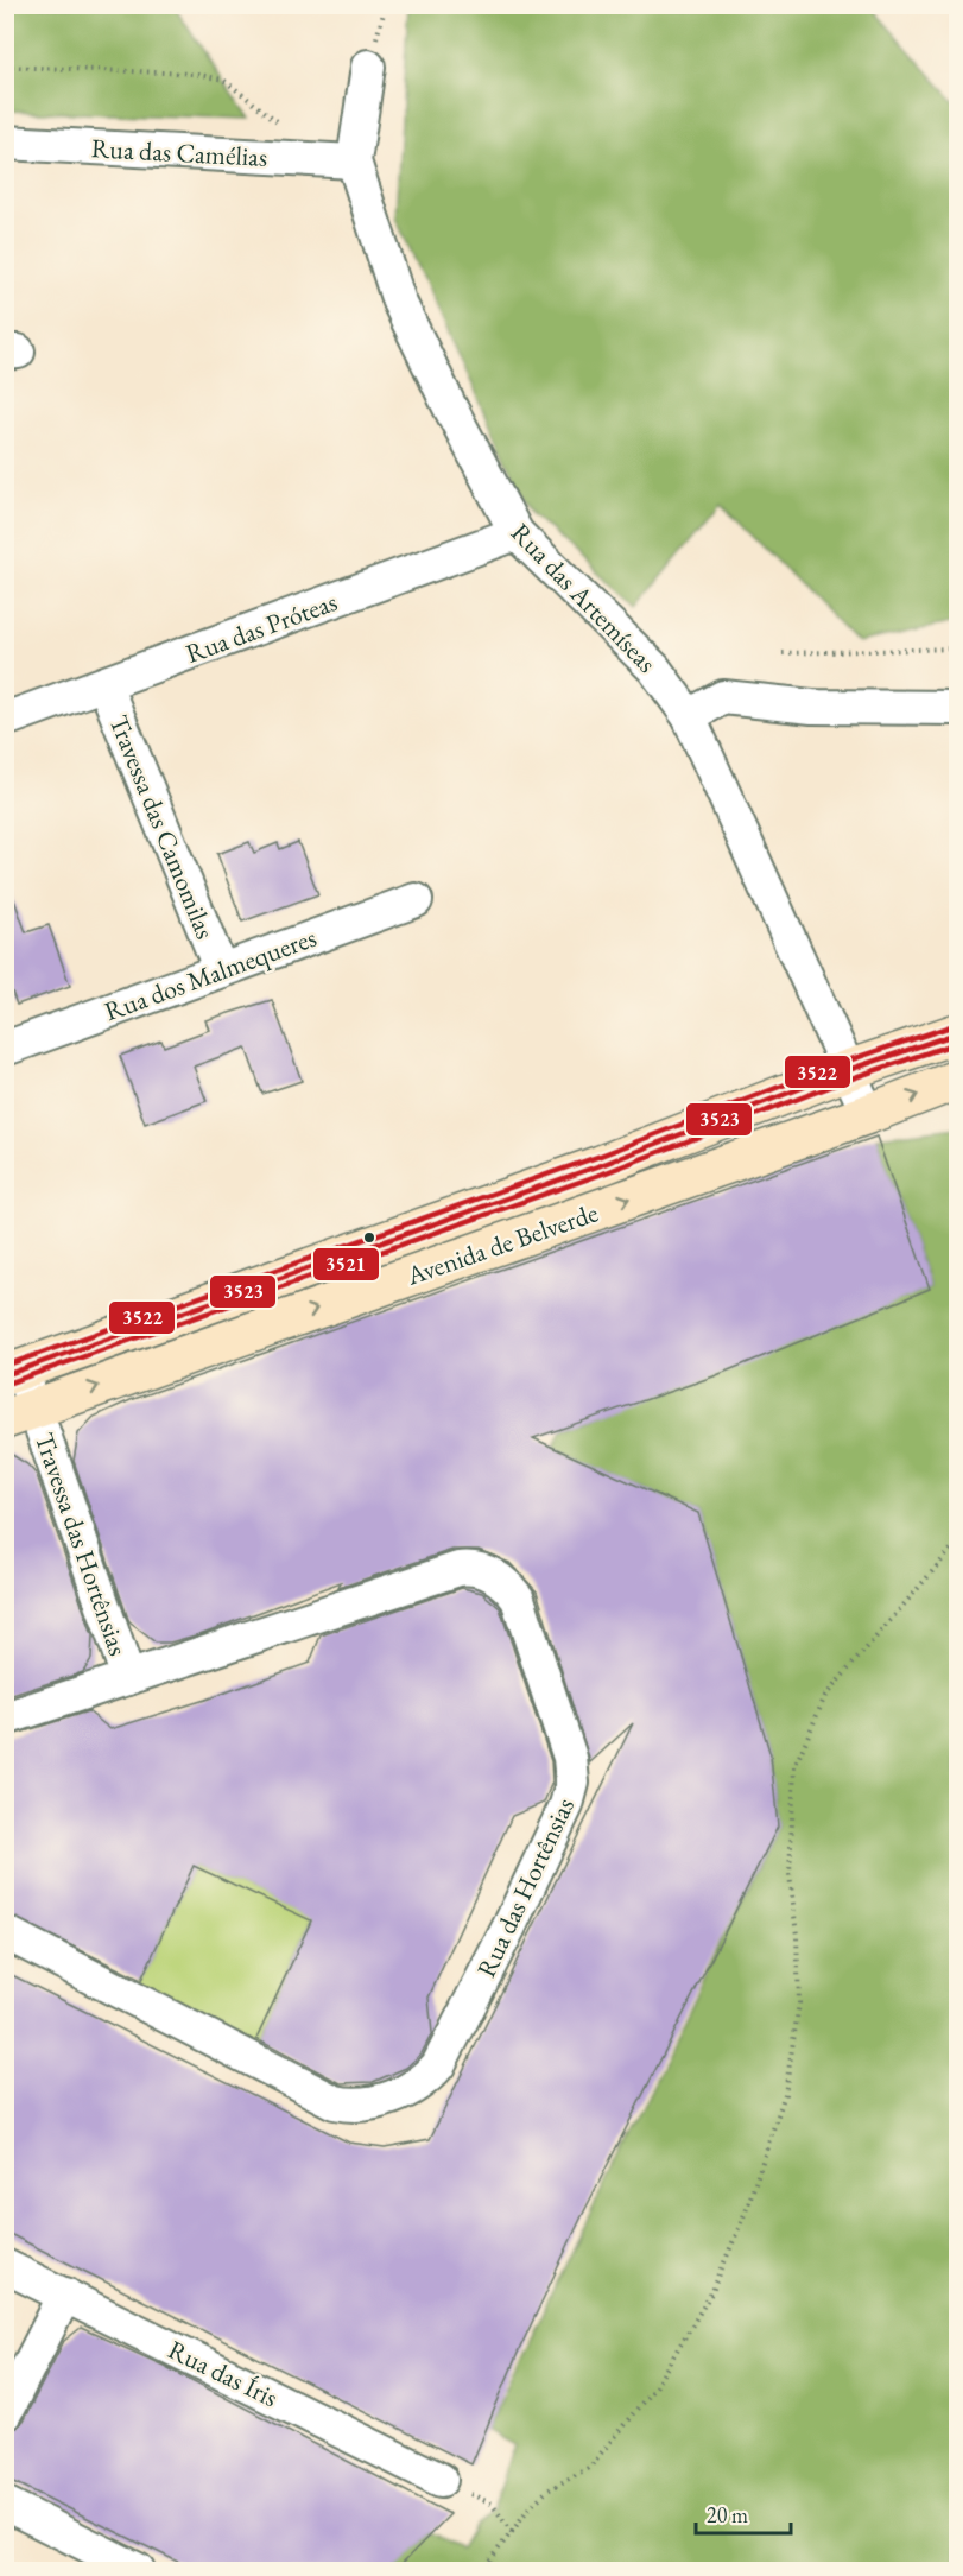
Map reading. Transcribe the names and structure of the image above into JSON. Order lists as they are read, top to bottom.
{
  "streets": {
    "main road": ["Avenida de Belverde"],
    "street": [
      "Rua das Camélias",
      "Rua das Artemíseas",
      "Rua das Próteas",
      "Travessa das Camomilas",
      "Rua dos Malmequeres",
      "Travessa das Hortênsias",
      "Rua das Hortênsias",
      "Rua das Íris"
    ]
  },
  "crossings": [
    ["Rua das Camélias", "Rua das Artemíseas"],
    ["Rua das Artemíseas", "Rua das Próteas"],
    ["Rua das Artemíseas", "Avenida de Belverde"],
    ["Rua das Próteas", "Travessa das Camomilas"],
    ["Travessa das Camomilas", "Rua dos Malmequeres"],
    ["Avenida de Belverde", "Travessa das Hortênsias"],
    ["Travessa das Hortênsias", "Rua das Hortênsias"]
  ],
  "lines": ["transit line 3522", "transit line 3523", "transit line 3521"],
  "scale_bar": "20 m"
}
